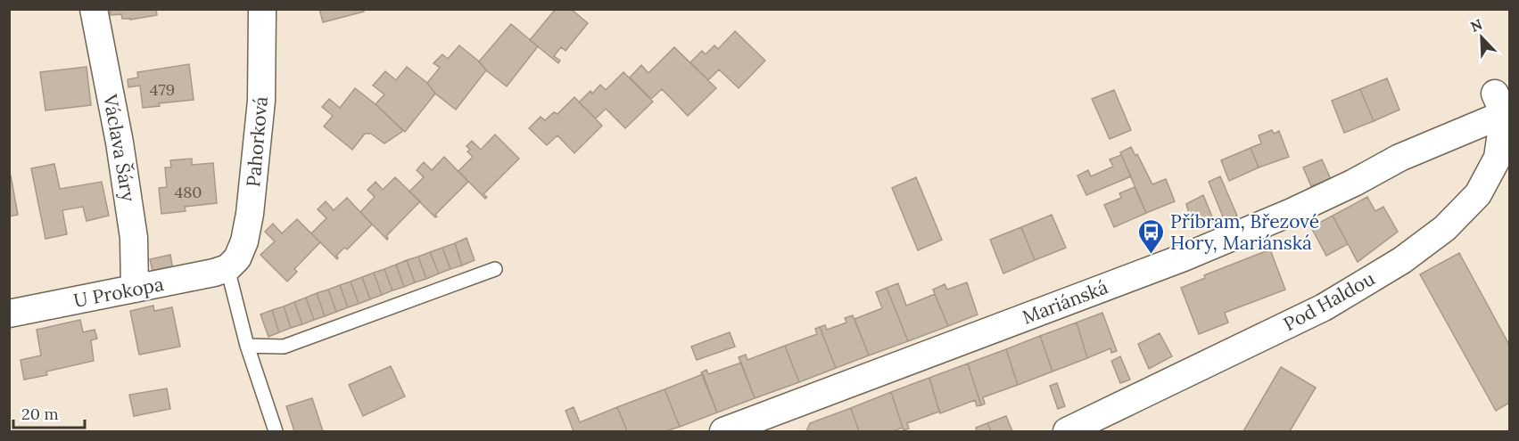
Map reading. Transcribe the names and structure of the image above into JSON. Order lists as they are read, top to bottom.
{
  "streets": {
    "street": [
      "Pahorková",
      "Václava Šáry",
      "U Prokopa",
      "Pod Haldou",
      "Mariánská"
    ]
  },
  "crossings": [
    ["Pahorková", "U Prokopa"],
    ["Václava Šáry", "U Prokopa"],
    ["Pod Haldou", "Mariánská"]
  ],
  "places": {
    "bus stop": ["Příbram, Březové Hory, Mariánská"]
  },
  "house_numbers": ["479", "480"],
  "scale_bar": "20 m",
  "north": "top left"
}
